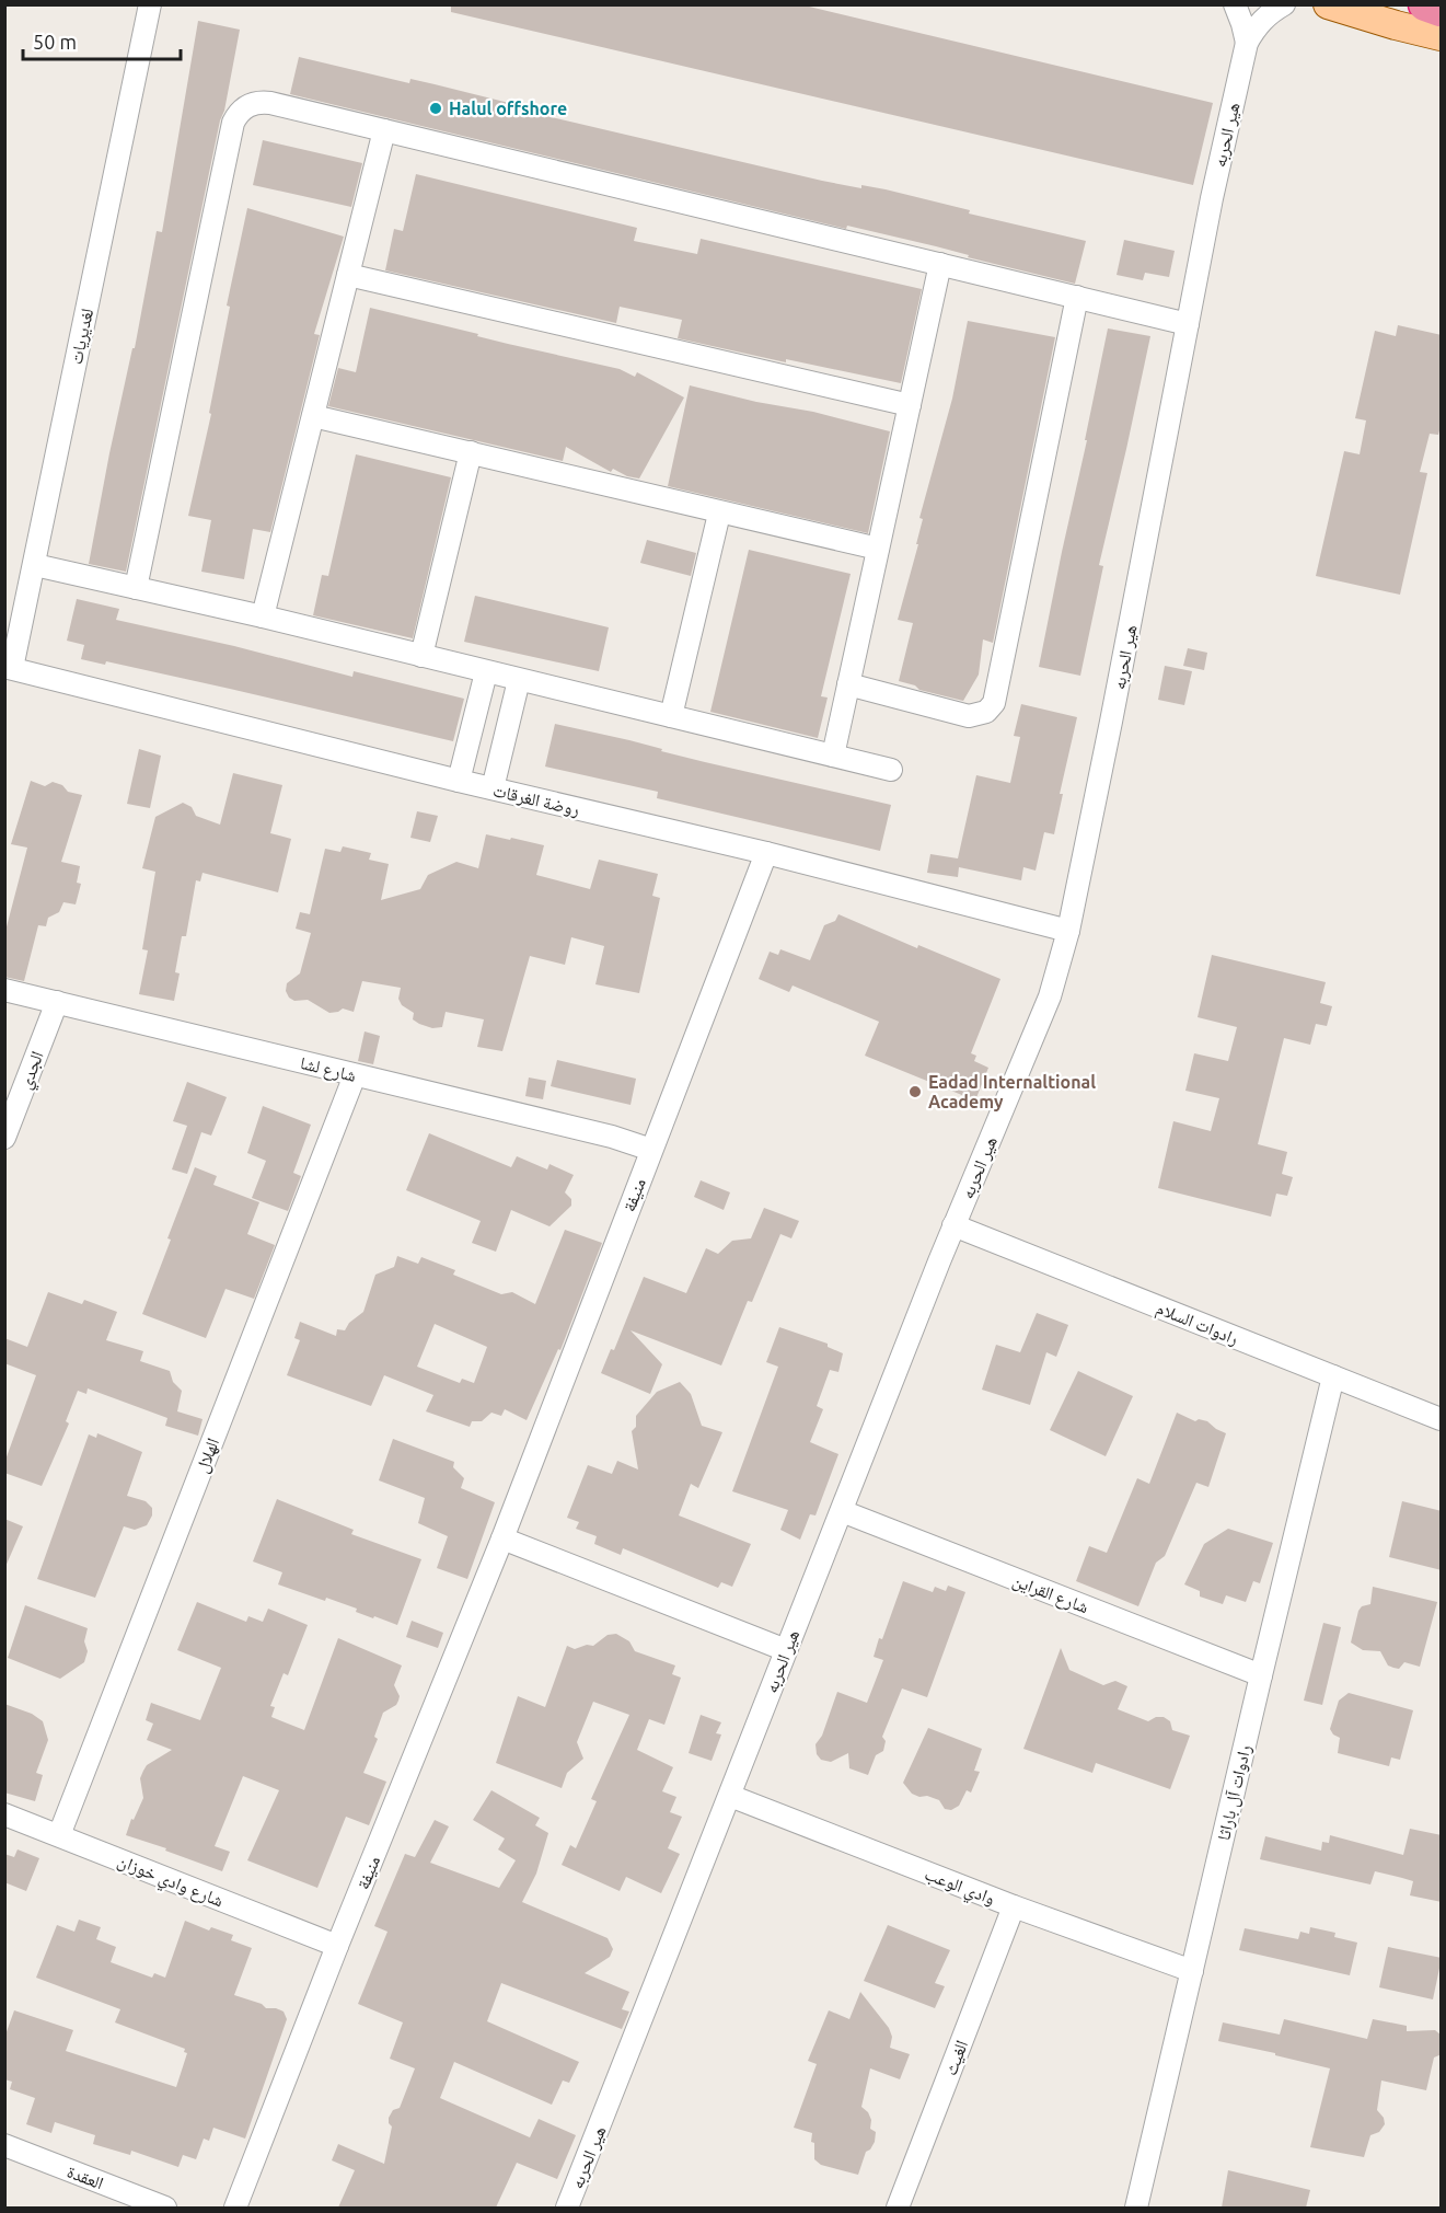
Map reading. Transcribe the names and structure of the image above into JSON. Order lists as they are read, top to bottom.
{
  "streets": {
    "street": [
      "هير الحربه",
      "لغديريات",
      "روضة الغرقات",
      "شارع لشا",
      "الجدي",
      "منيفة",
      "رادوات السلام",
      "الهلال",
      "شارع القراين",
      "رادوات آل باراثا",
      "شارع وادي خوزان",
      "وادي الوعب",
      "الغيث",
      "العقدة"
    ]
  },
  "crossings": [
    ["هير الحربه", "روضة الغرقات"],
    ["هير الحربه", "رادوات السلام"],
    ["هير الحربه", "شارع القراين"],
    ["هير الحربه", "وادي الوعب"],
    ["لغديريات", "روضة الغرقات"],
    ["روضة الغرقات", "منيفة"],
    ["شارع لشا", "الجدي"],
    ["شارع لشا", "منيفة"],
    ["شارع لشا", "الهلال"],
    ["منيفة", "شارع وادي خوزان"],
    ["رادوات السلام", "رادوات آل باراثا"],
    ["الهلال", "شارع وادي خوزان"],
    ["شارع القراين", "رادوات آل باراثا"],
    ["رادوات آل باراثا", "وادي الوعب"],
    ["وادي الوعب", "الغيث"]
  ],
  "places": ["Halul offshore", "Eadad Internaltional Academy"],
  "scale_bar": "50 m"
}
